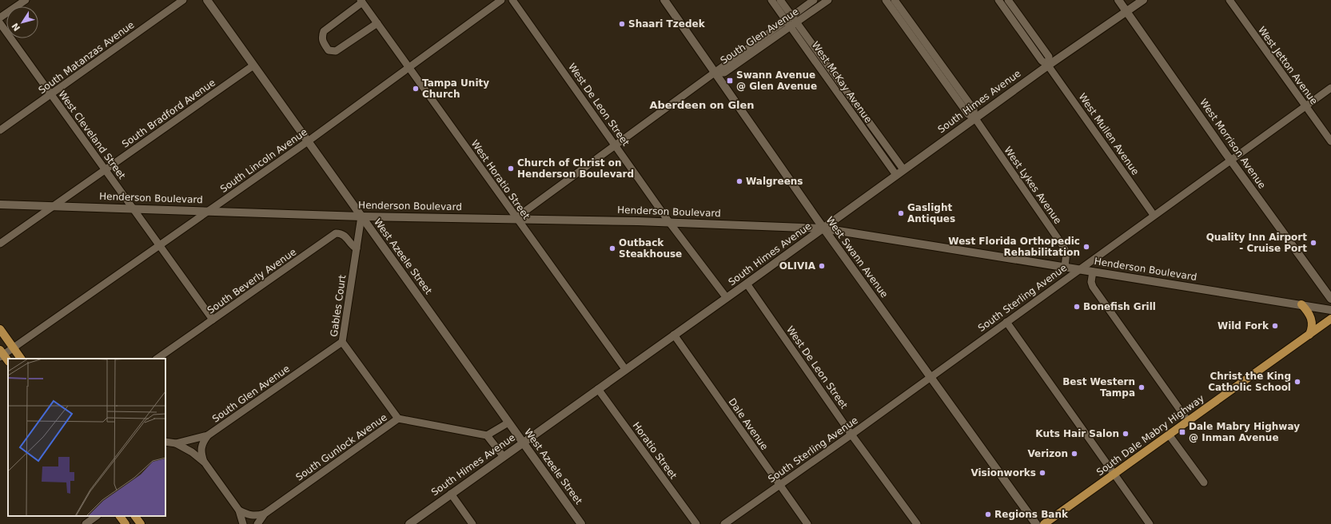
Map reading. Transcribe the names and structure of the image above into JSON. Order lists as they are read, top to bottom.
{
  "streets": {
    "main road": [
      "South Himes Avenue",
      "West Morrison Avenue",
      "Henderson Boulevard",
      "West Azeele Street",
      "West Swann Avenue",
      "South Dale Mabry Highway"
    ],
    "street": [
      "South Glen Avenue",
      "South Matanzas Avenue",
      "West Jetton Avenue",
      "West McKay Avenue",
      "West De Leon Street",
      "South Bradford Avenue",
      "West Mullen Avenue",
      "West Cleveland Street",
      "South Lincoln Avenue",
      "West Horatio Street",
      "West Lykes Avenue",
      "South Beverly Avenue",
      "South Sterling Avenue",
      "Gables Court",
      "Dale Avenue",
      "South Gunlock Avenue",
      "Horatio Street"
    ]
  },
  "crossings": [
    ["South Glen Avenue", "West McKay Avenue"],
    ["South Glen Avenue", "West De Leon Street"],
    ["South Glen Avenue", "West Horatio Street"],
    ["South Glen Avenue", "Henderson Boulevard"],
    ["South Glen Avenue", "West Swann Avenue"],
    ["South Glen Avenue", "Gables Court"],
    ["South Matanzas Avenue", "West Cleveland Street"],
    ["West Jetton Avenue", "South Sterling Avenue"],
    ["West McKay Avenue", "South Himes Avenue"],
    ["South Himes Avenue", "West De Leon Street"],
    ["South Himes Avenue", "West Mullen Avenue"],
    ["South Himes Avenue", "West Morrison Avenue"],
    ["South Himes Avenue", "West Horatio Street"],
    ["South Himes Avenue", "West Lykes Avenue"],
    ["South Himes Avenue", "Henderson Boulevard"],
    ["South Himes Avenue", "West Azeele Street"],
    ["South Himes Avenue", "West Swann Avenue"],
    ["South Himes Avenue", "Dale Avenue"],
    ["South Himes Avenue", "Horatio Street"],
    ["West De Leon Street", "Henderson Boulevard"],
    ["West De Leon Street", "South Sterling Avenue"],
    ["South Bradford Avenue", "West Cleveland Street"],
    ["South Bradford Avenue", "Henderson Boulevard"],
    ["South Bradford Avenue", "West Azeele Street"],
    ["West Mullen Avenue", "South Sterling Avenue"],
    ["West Cleveland Street", "South Lincoln Avenue"],
    ["West Cleveland Street", "Henderson Boulevard"],
    ["West Cleveland Street", "South Beverly Avenue"],
    ["West Morrison Avenue", "South Sterling Avenue"],
    ["South Lincoln Avenue", "West Horatio Street"],
    ["South Lincoln Avenue", "Henderson Boulevard"],
    ["South Lincoln Avenue", "West Azeele Street"],
    ["West Horatio Street", "Henderson Boulevard"],
    ["West Lykes Avenue", "Henderson Boulevard"],
    ["Henderson Boulevard", "West Azeele Street"],
    ["Henderson Boulevard", "West Swann Avenue"],
    ["Henderson Boulevard", "South Sterling Avenue"],
    ["Henderson Boulevard", "Gables Court"],
    ["West Azeele Street", "Gables Court"],
    ["West Swann Avenue", "South Sterling Avenue"],
    ["South Beverly Avenue", "Gables Court"],
    ["South Sterling Avenue", "Dale Avenue"],
    ["Gables Court", "South Gunlock Avenue"]
  ],
  "districts": ["Aberdeen on Glen"],
  "places": {
    "other": [
      "Shaari Tzedek",
      "Tampa Unity Church",
      "Church of Christ on Henderson Boulevard",
      "Walgreens",
      "Gaslight Antiques",
      "Quality Inn Airport - Cruise Port",
      "West Florida Orthopedic Rehabilitation",
      "Outback Steakhouse",
      "OLIVIA",
      "Bonefish Grill",
      "Wild Fork",
      "Christ the King Catholic School",
      "Best Western Tampa",
      "Kuts Hair Salon",
      "Verizon",
      "Visionworks",
      "Regions Bank"
    ],
    "transit": ["Swann Avenue @ Glen Avenue", "Dale Mabry Highway @ Inman Avenue"]
  },
  "north": "bottom left"
}
